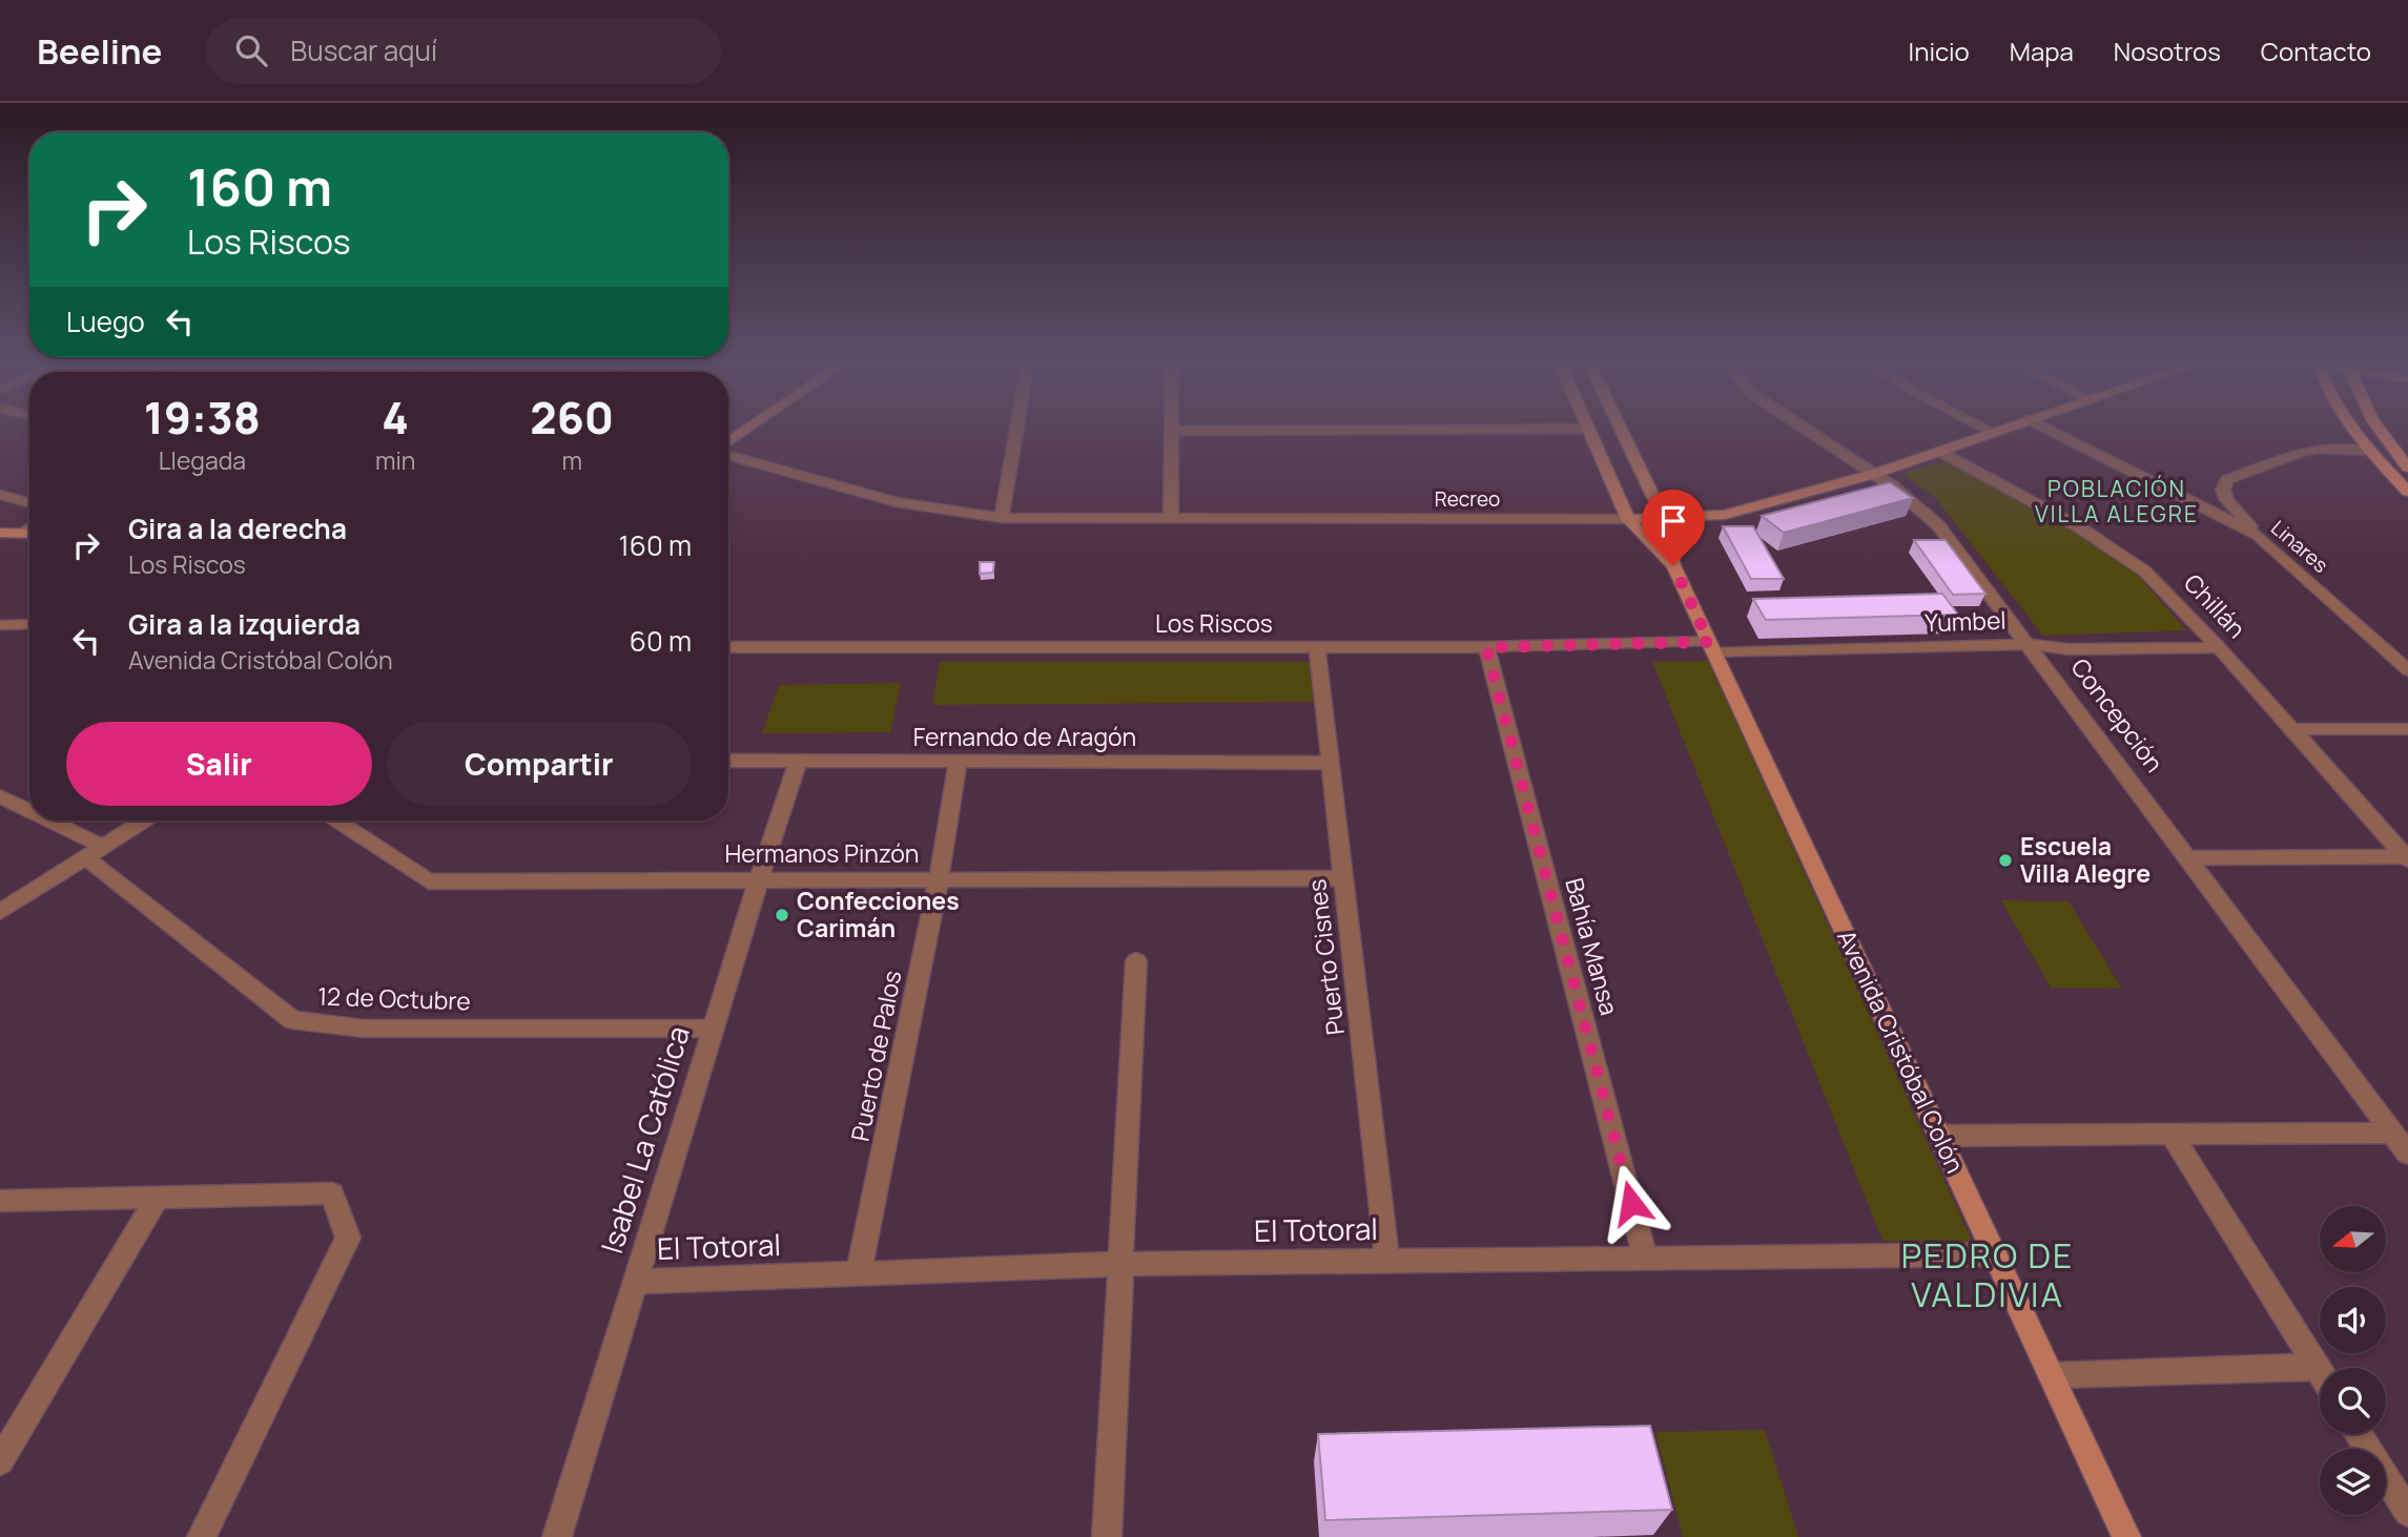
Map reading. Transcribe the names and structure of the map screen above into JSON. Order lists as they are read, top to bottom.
{
  "streets": {
    "street": [
      "Recreo",
      "Linares",
      "Chillán",
      "Yumbel",
      "Los Riscos",
      "Concepción",
      "Fernando de Aragón",
      "Hermanos Pinzón",
      "Bahía Mansa",
      "Puerto Cisnes",
      "12 de Octubre",
      "Avenida Cristóbal Colón",
      "Puerto de Palos",
      "Isabel La Católica",
      "El Totoral"
    ]
  },
  "crossings": [
    ["Recreo", "Chillán"],
    ["Recreo", "Concepción"],
    ["Recreo", "Avenida Cristóbal Colón"],
    ["Chillán", "Yumbel"],
    ["Yumbel", "Los Riscos"],
    ["Yumbel", "Concepción"],
    ["Yumbel", "Avenida Cristóbal Colón"],
    ["Los Riscos", "Bahía Mansa"],
    ["Los Riscos", "Puerto Cisnes"],
    ["Los Riscos", "Avenida Cristóbal Colón"],
    ["Fernando de Aragón", "Puerto Cisnes"],
    ["Fernando de Aragón", "Puerto de Palos"],
    ["Fernando de Aragón", "Isabel La Católica"],
    ["Hermanos Pinzón", "Puerto Cisnes"],
    ["Hermanos Pinzón", "Puerto de Palos"],
    ["Hermanos Pinzón", "Isabel La Católica"],
    ["Bahía Mansa", "El Totoral"],
    ["Puerto Cisnes", "El Totoral"],
    ["12 de Octubre", "Isabel La Católica"],
    ["Avenida Cristóbal Colón", "El Totoral"],
    ["Puerto de Palos", "El Totoral"],
    ["Isabel La Católica", "El Totoral"]
  ],
  "districts": ["POBLACIÓN VILLA ALEGRE", "PEDRO DE VALDIVIA"],
  "places": ["Escuela Villa Alegre", "Confecciones Carimán"],
  "north": "left",
  "page": {
    "header": "Beeline",
    "search": "Buscar aquí",
    "nav": [
      "Inicio",
      "Mapa",
      "Nosotros",
      "Contacto"
    ],
    "turn": ["160 m", "Los Riscos"],
    "then": "Luego",
    "eta": [
      "19:38",
      "Llegada",
      "4",
      "min",
      "260",
      "m"
    ],
    "list": [
      {
        "name": "Gira a la derecha",
        "note": "Los Riscos",
        "value": "160 m"
      },
      {
        "name": "Gira a la izquierda",
        "note": "Avenida Cristóbal Colón",
        "value": "60 m"
      }
    ],
    "buttons": ["Salir", "Compartir"]
  }
}
